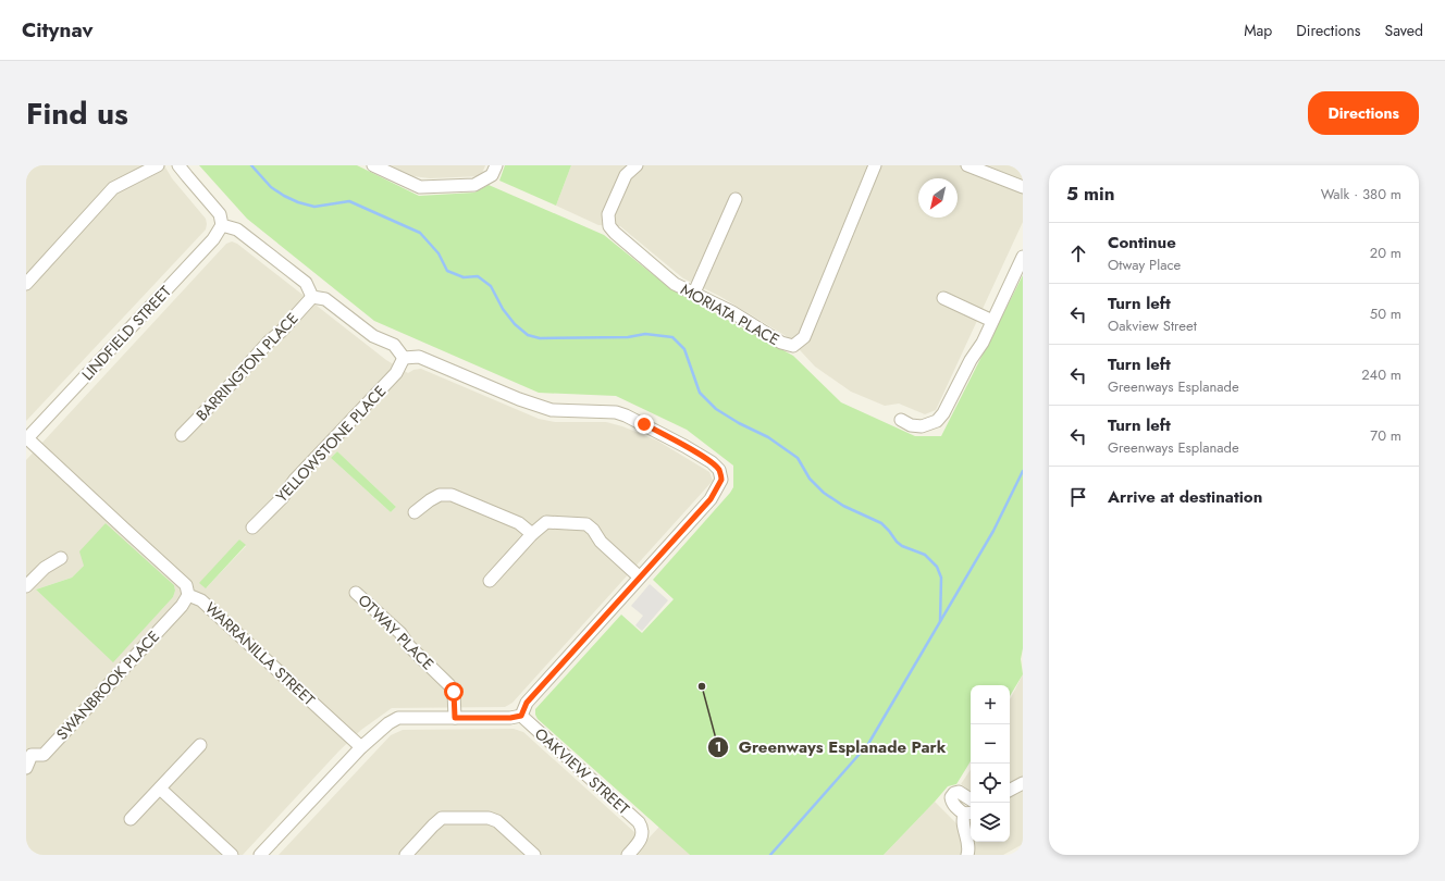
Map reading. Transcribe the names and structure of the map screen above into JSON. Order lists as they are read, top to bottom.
{
  "streets": {
    "street": [
      "MORIATA PLACE",
      "LINDFIELD STREET",
      "BARRINGTON PLACE",
      "YELLOWSTONE PLACE",
      "OTWAY PLACE",
      "WARRANILLA STREET",
      "SWANBROOK PLACE",
      "OAKVIEW STREET"
    ]
  },
  "crossings": [
    ["LINDFIELD STREET", "WARRANILLA STREET"],
    ["OTWAY PLACE", "OAKVIEW STREET"],
    ["WARRANILLA STREET", "SWANBROOK PLACE"],
    ["WARRANILLA STREET", "OAKVIEW STREET"]
  ],
  "places": ["Greenways Esplanade Park"],
  "north": "bottom left",
  "page": {
    "header": "Citynav",
    "nav": ["Map", "Directions", "Saved"],
    "title": "Find us",
    "buttons": "Directions",
    "heading": ["5 min", "Walk · 380 m"],
    "list": [
      ["Continue", "Otway Place", "20 m"],
      ["Turn left", "Oakview Street", "50 m"],
      ["Turn left", "Greenways Esplanade", "240 m"],
      ["Turn left", "Greenways Esplanade", "70 m"],
      "Arrive at destination"
    ],
    "map_buttons": ["+", "−"]
  }
}
